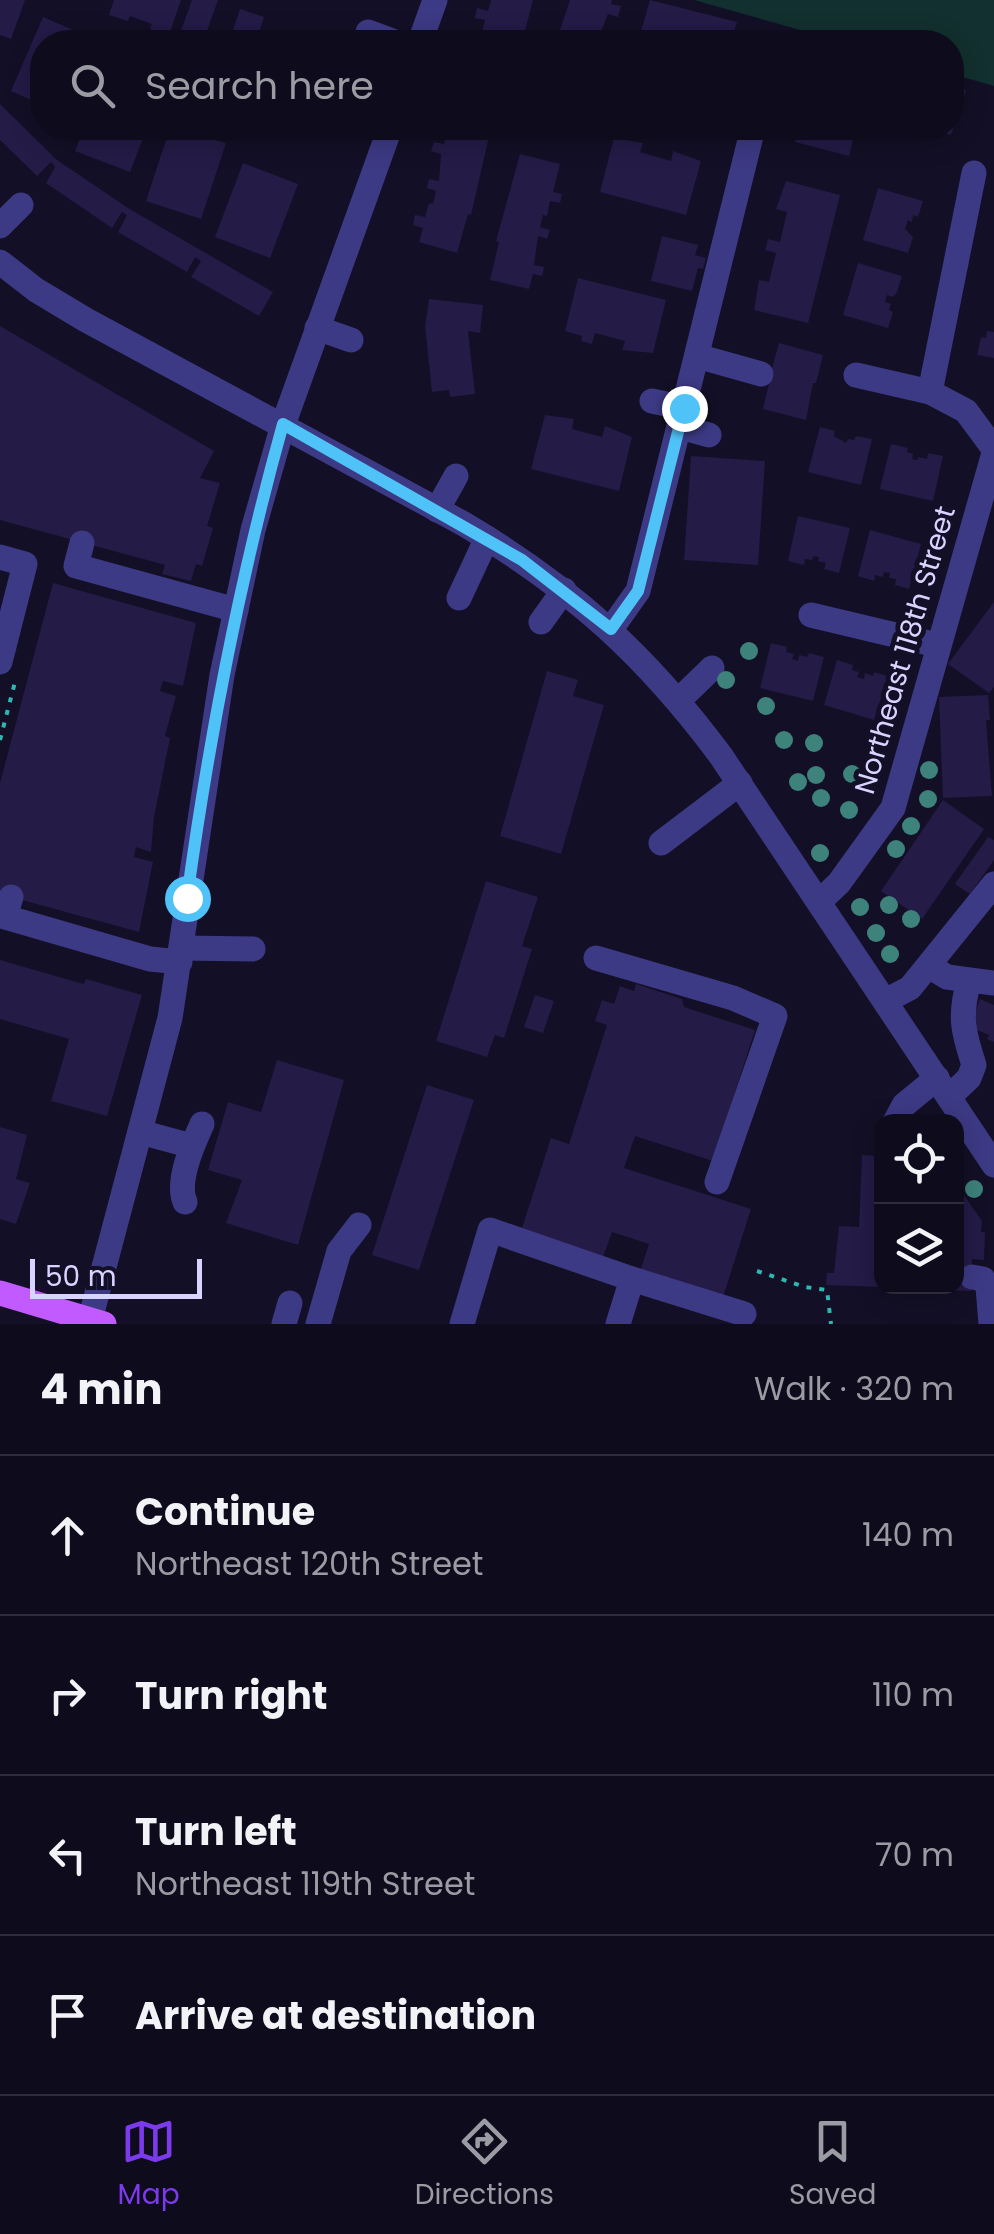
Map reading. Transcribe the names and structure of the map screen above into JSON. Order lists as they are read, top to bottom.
{
  "streets": {
    "street": ["Northeast 118th Street"]
  },
  "scale_bar": "50 m",
  "page": {
    "search": "Search here",
    "scale": "50 m",
    "heading": ["4 min", "Walk · 320 m"],
    "list": [
      ["Continue", "Northeast 120th Street", "140 m"],
      ["Turn right", "110 m"],
      ["Turn left", "Northeast 119th Street", "70 m"],
      "Arrive at destination"
    ],
    "nav": ["Map", "Directions", "Saved"]
  }
}
